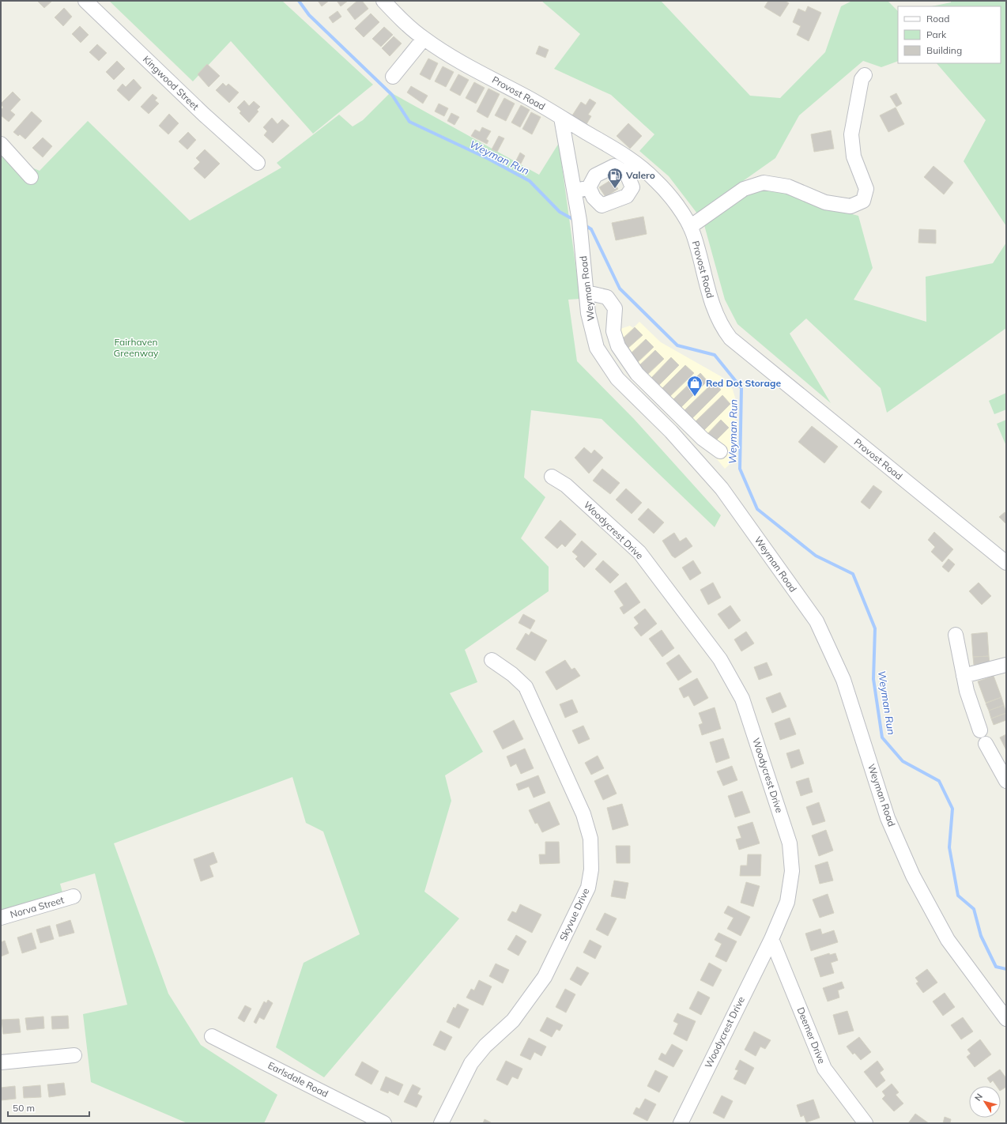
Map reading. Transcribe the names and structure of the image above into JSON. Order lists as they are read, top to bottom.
{
  "streets": {
    "street": [
      "Kingwood Street",
      "Provost Road",
      "Weyman Road",
      "Woodycrest Drive",
      "Norva Street",
      "Skyvue Drive",
      "Deemer Drive",
      "Earlsdale Road"
    ]
  },
  "crossings": [
    ["Provost Road", "Weyman Road"],
    ["Woodycrest Drive", "Deemer Drive"]
  ],
  "water": ["Weyman Run"],
  "parks": ["Fairhaven Greenway"],
  "places": {
    "fuel station": ["Valero"],
    "shop": ["Red Dot Storage"]
  },
  "legend": ["Road", "Park", "Building"],
  "scale_bar": "50 m",
  "north": "top left"
}
